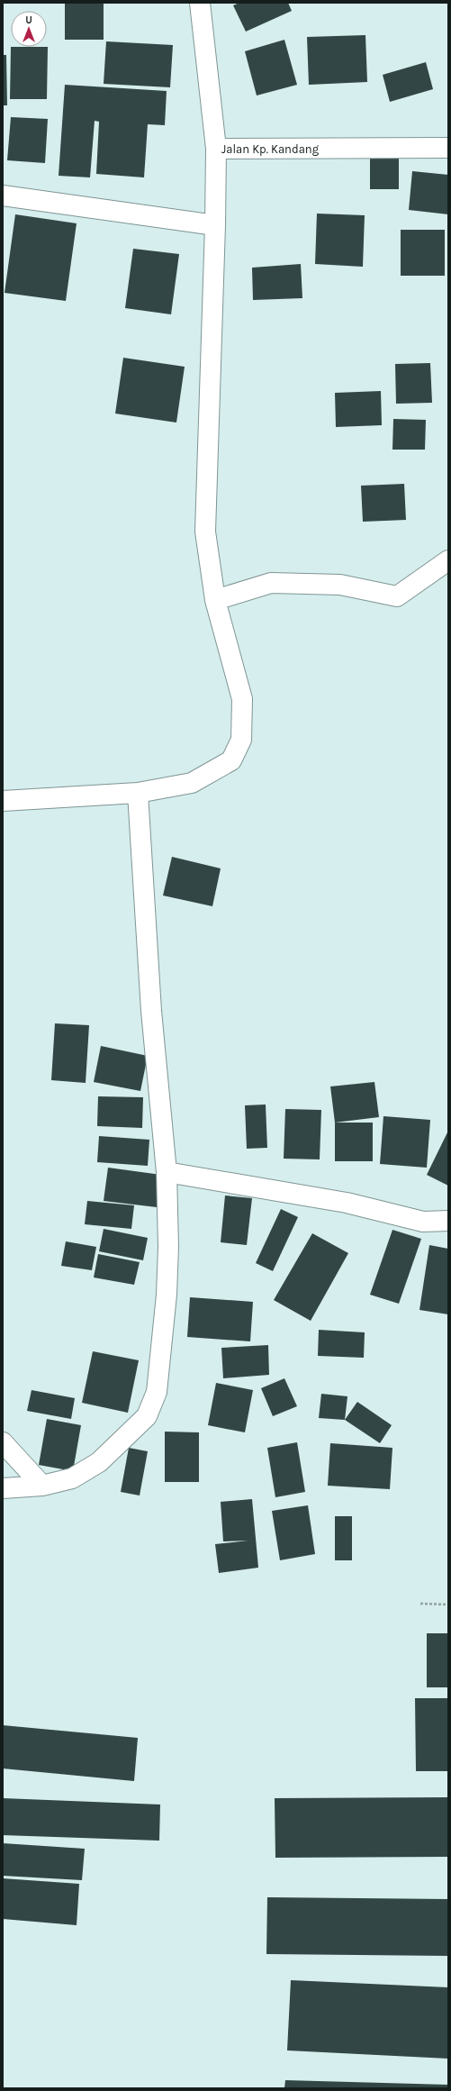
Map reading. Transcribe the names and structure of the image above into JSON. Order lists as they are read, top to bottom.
{
  "streets": {
    "street": ["Jalan Kp. Kandang"]
  },
  "north": "top"
}
